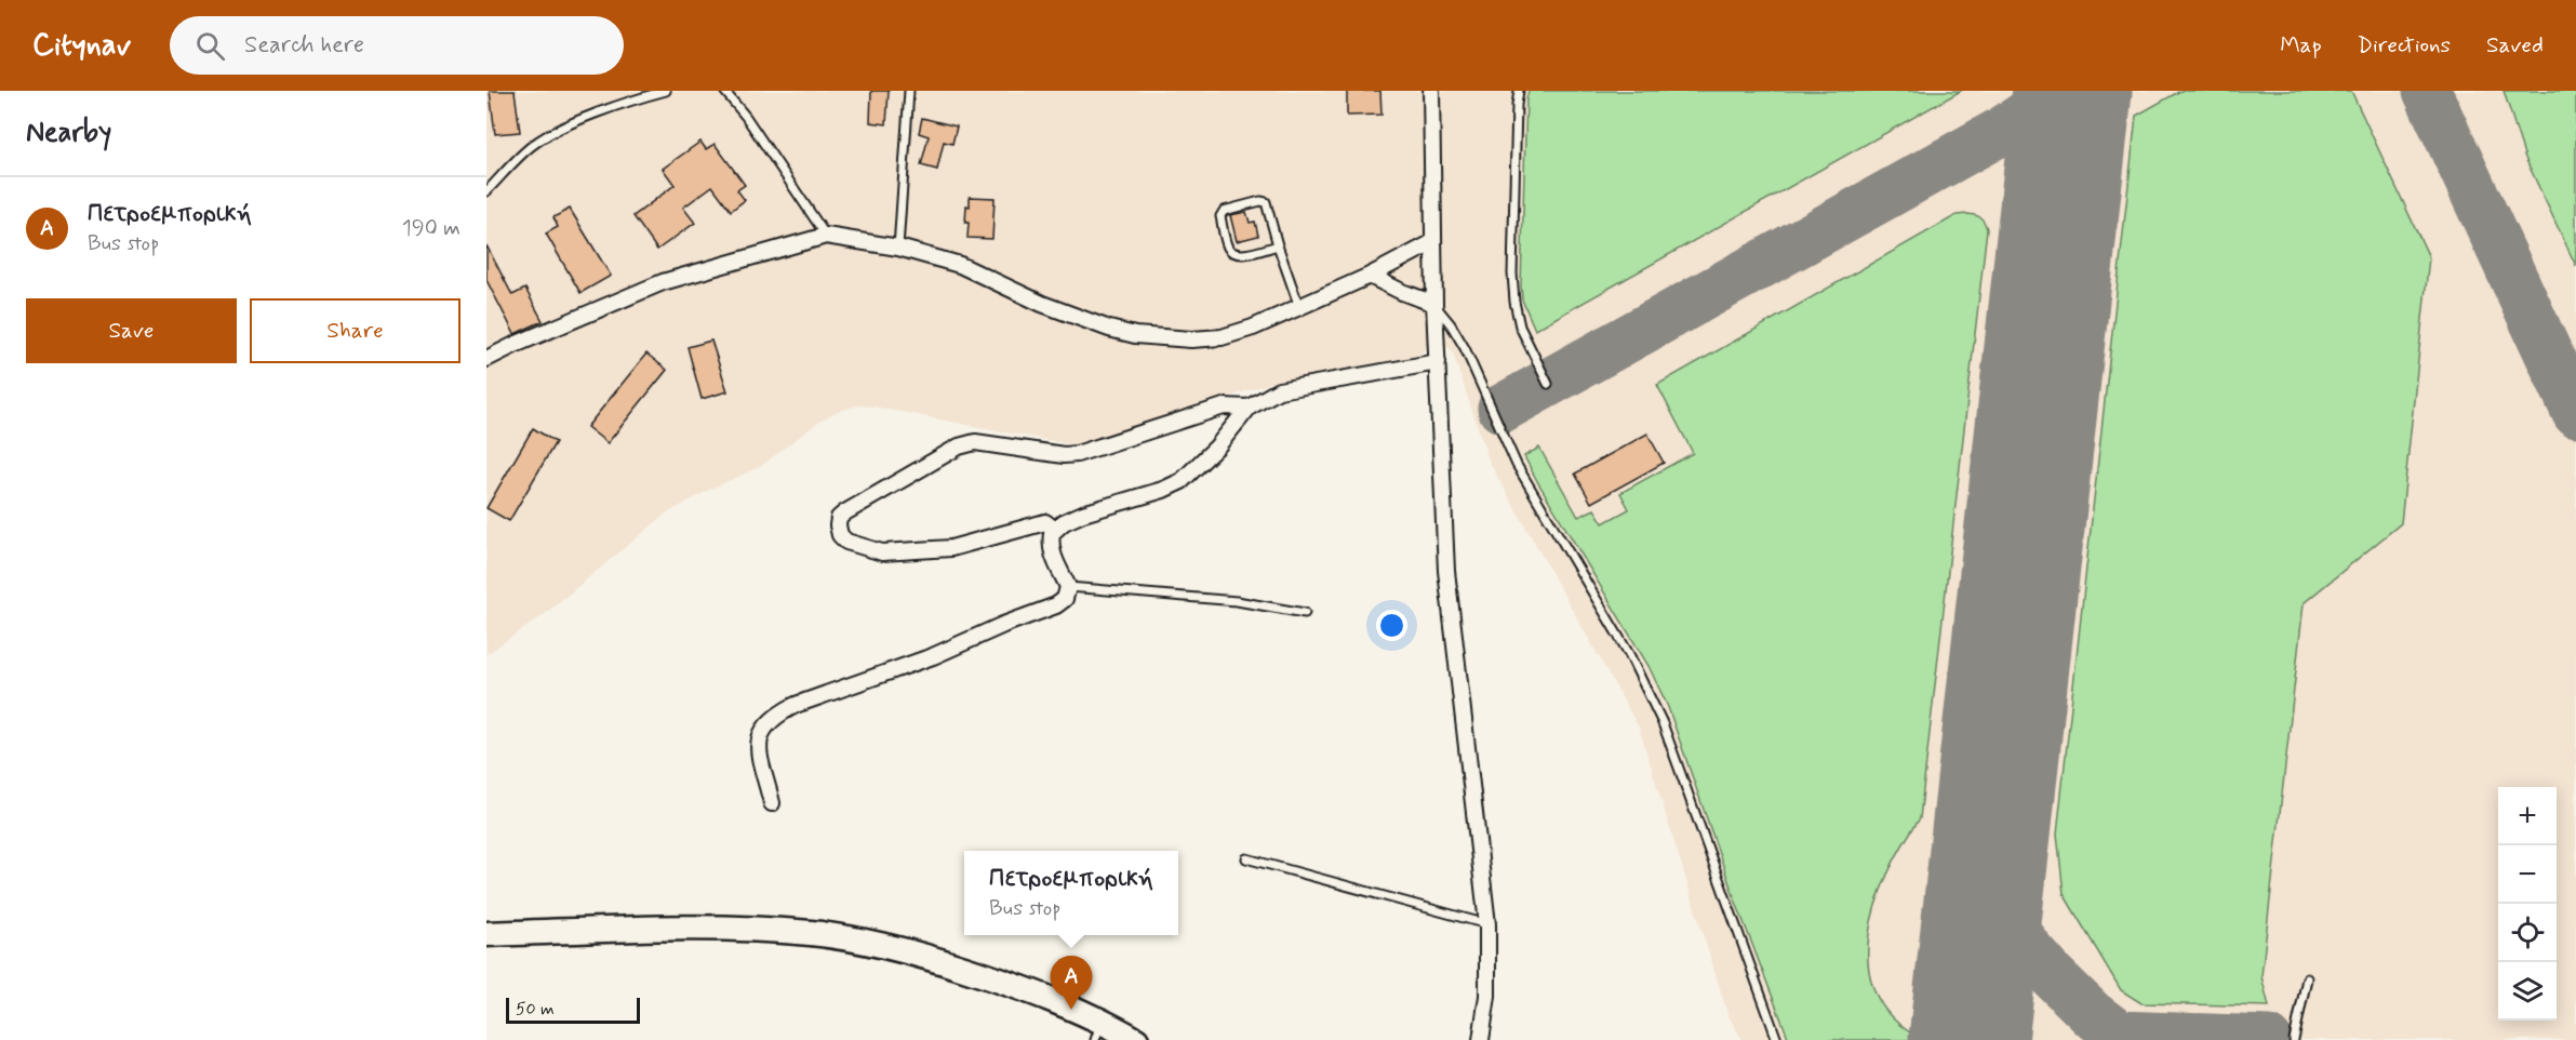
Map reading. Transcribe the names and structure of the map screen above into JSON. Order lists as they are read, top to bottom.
{
  "scale_bar": "50 m",
  "page": {
    "header": "Citynav",
    "search": "Search here",
    "nav": ["Map", "Directions", "Saved"],
    "heading": "Nearby",
    "list": [
      {
        "mark": "A",
        "name": "Πετροεμπορική",
        "note": "Bus stop",
        "value": "190 m"
      }
    ],
    "buttons": ["Save", "Share"],
    "map_buttons": ["+", "−"],
    "popup": ["Πετροεμπορική", "Bus stop"],
    "pins": "A",
    "scale": "50 m"
  }
}
